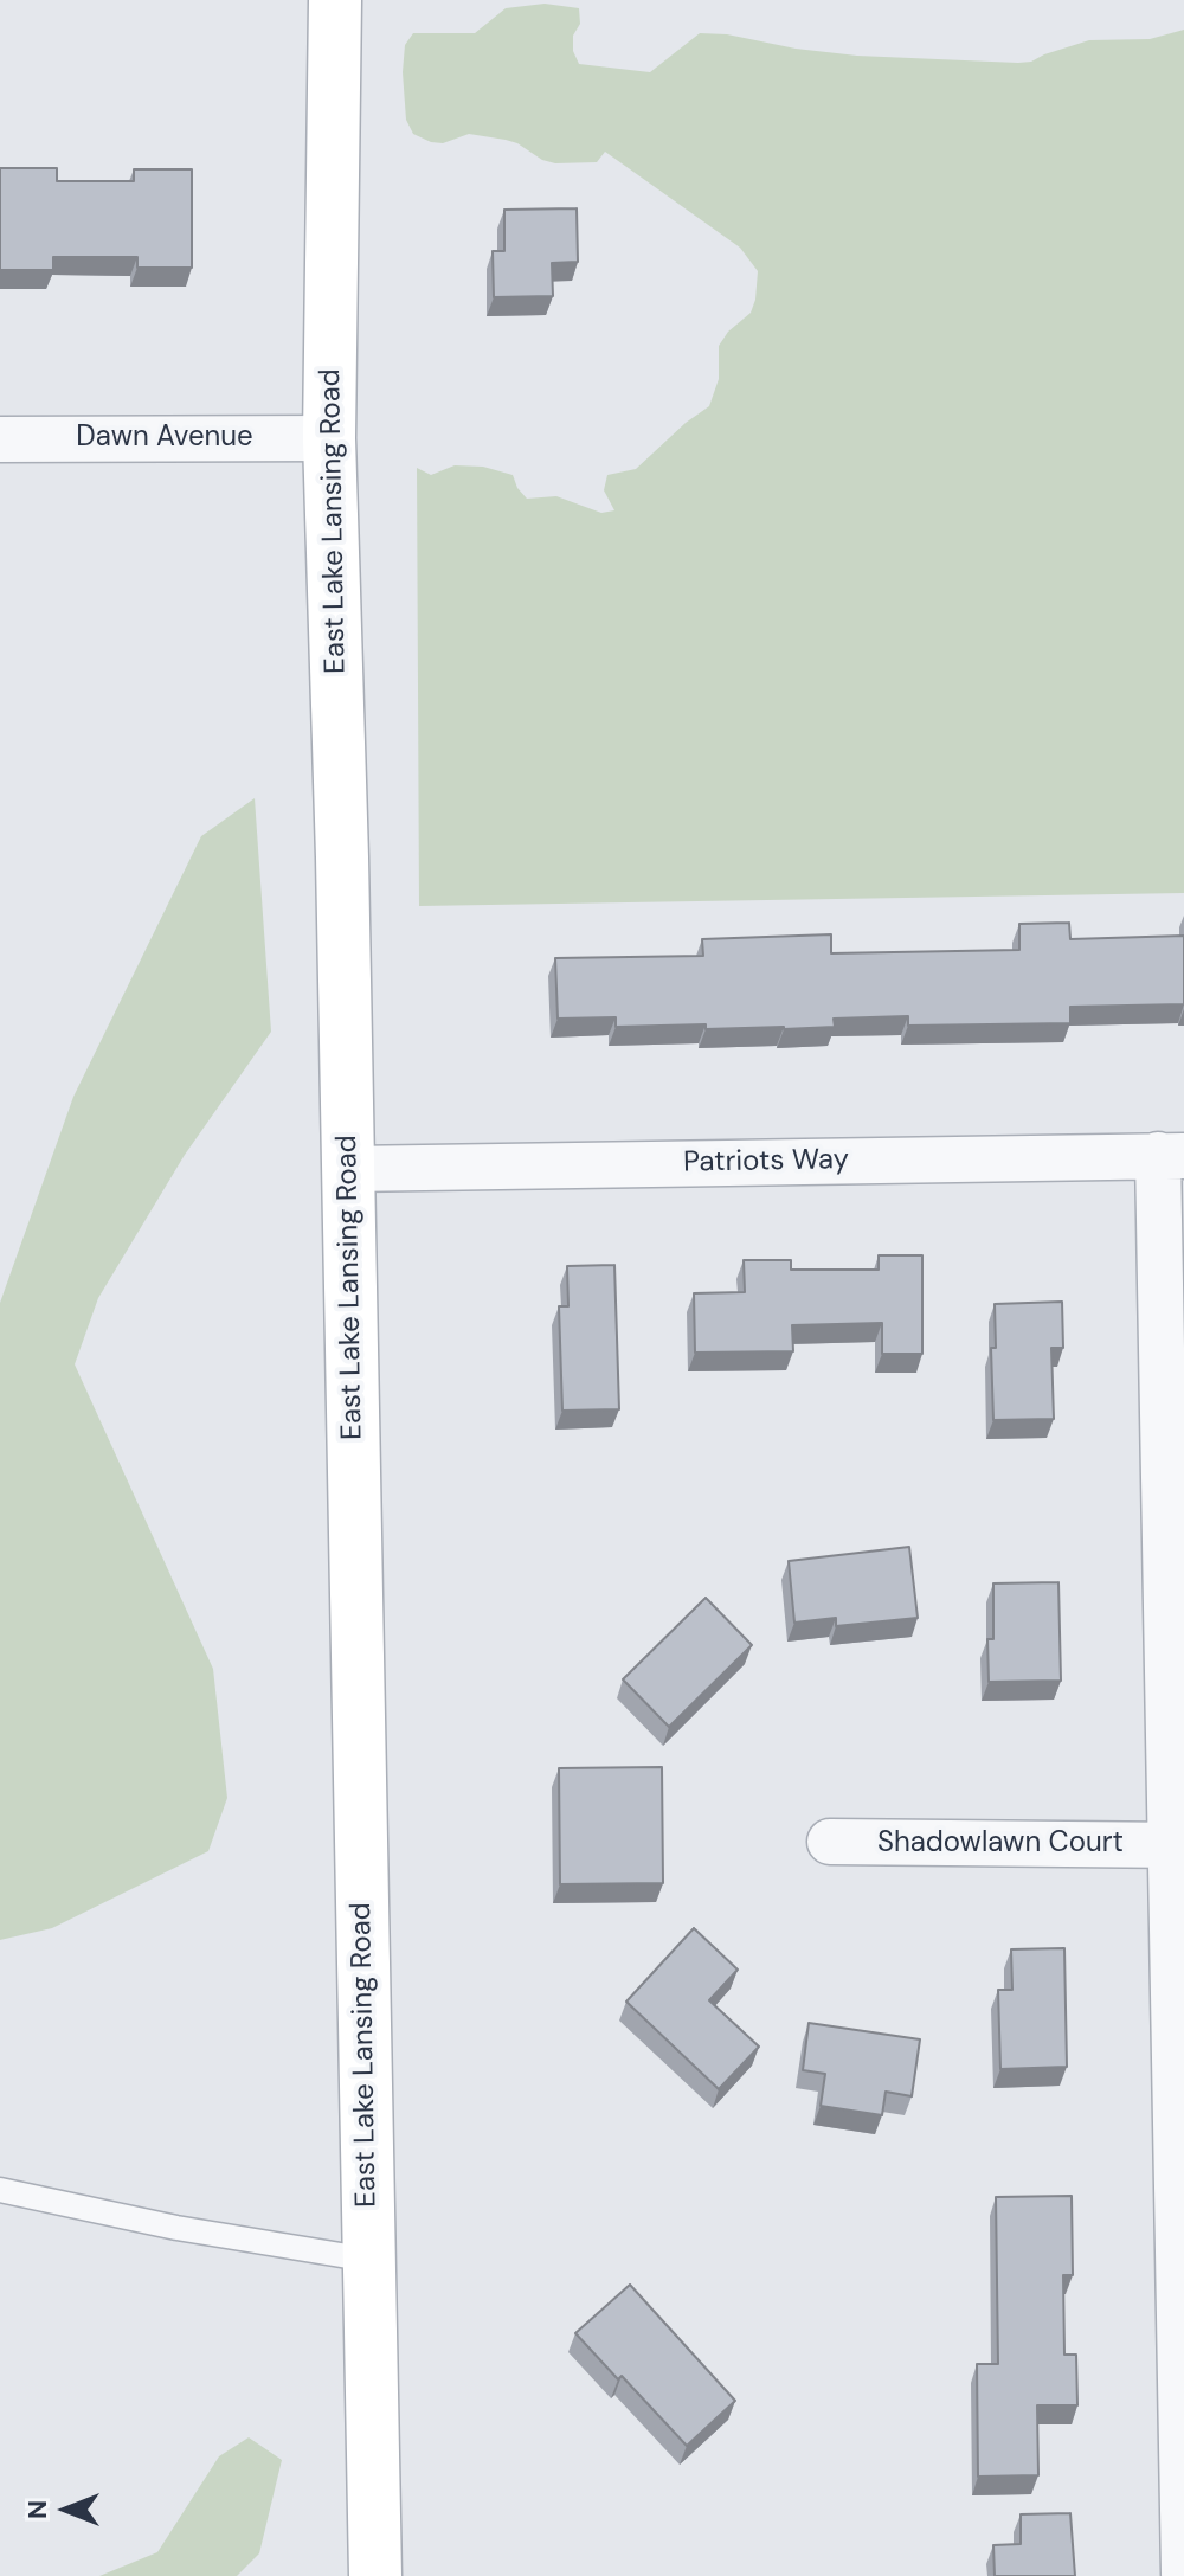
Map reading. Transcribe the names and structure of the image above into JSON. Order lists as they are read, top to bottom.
{
  "streets": {
    "main road": ["East Lake Lansing Road"],
    "street": ["Dawn Avenue", "Patriots Way", "Shadowlawn Court"]
  },
  "crossings": [
    ["Dawn Avenue", "East Lake Lansing Road"],
    ["East Lake Lansing Road", "Patriots Way"]
  ],
  "north": "left"
}
